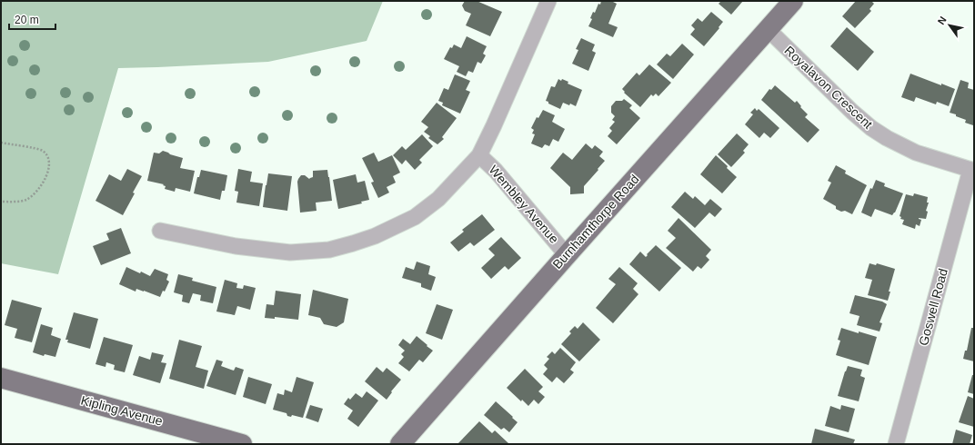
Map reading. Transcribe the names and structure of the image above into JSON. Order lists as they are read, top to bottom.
{
  "streets": {
    "main road": ["Burnhamthorpe Road", "Kipling Avenue"],
    "street": ["Royalavon Crescent", "Wembley Avenue", "Goswell Road"]
  },
  "crossings": [
    ["Royalavon Crescent", "Burnhamthorpe Road"],
    ["Royalavon Crescent", "Goswell Road"],
    ["Wembley Avenue", "Burnhamthorpe Road"]
  ],
  "scale_bar": "20 m",
  "north": "top left"
}
